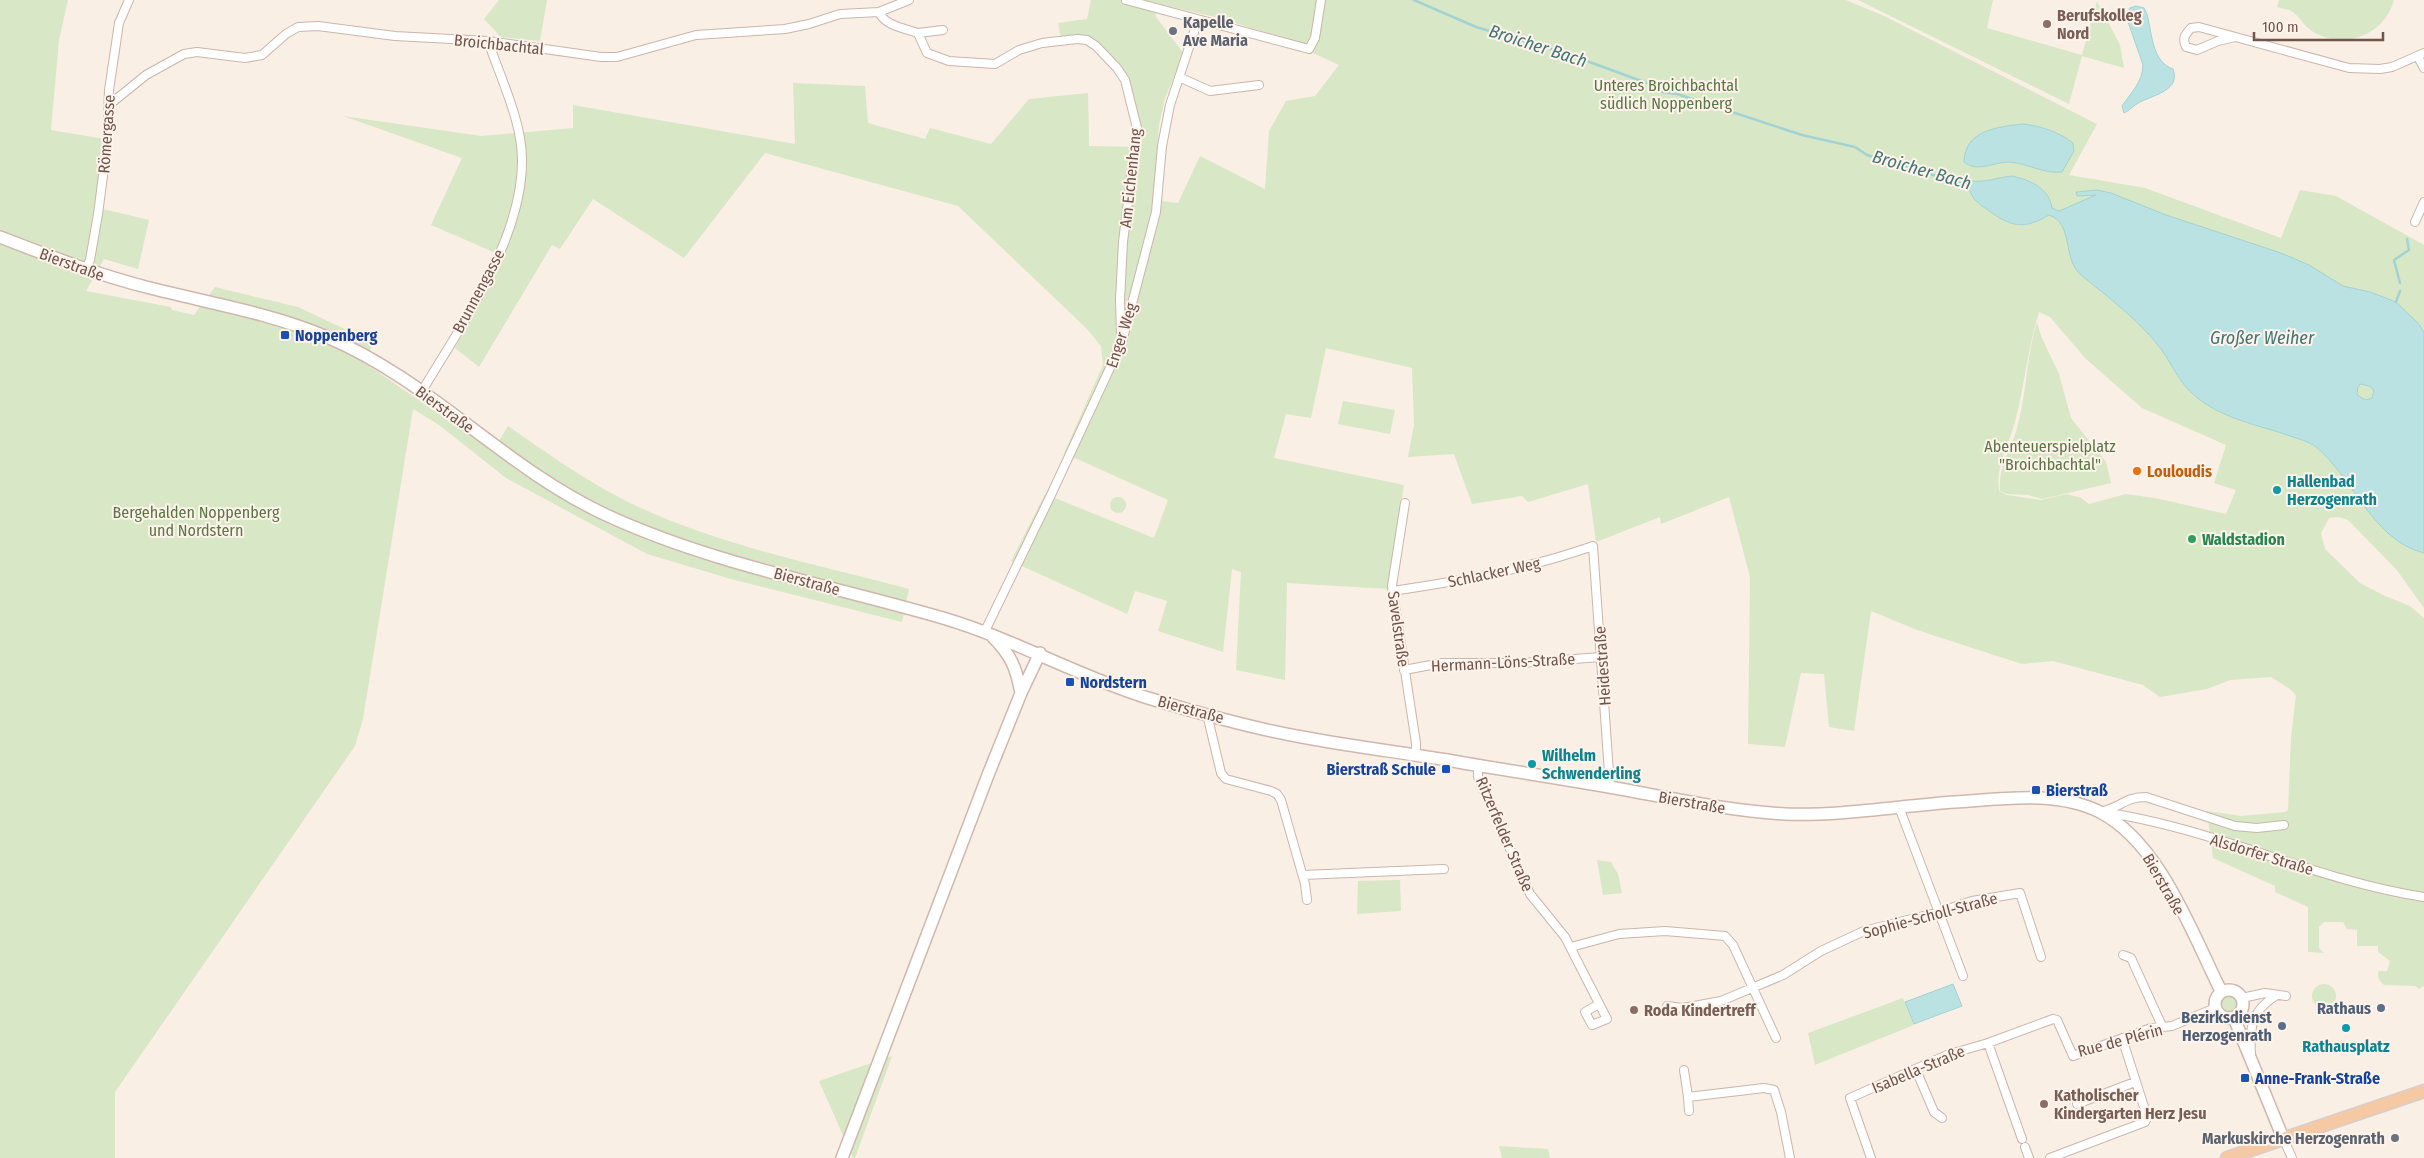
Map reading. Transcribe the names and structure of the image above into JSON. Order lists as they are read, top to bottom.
{
  "streets": {
    "main road": ["Bierstraße"],
    "street": [
      "Broichbachtal",
      "Römergasse",
      "Am Eichenhang",
      "Brunnengasse",
      "Enger Weg",
      "Schlacker Weg",
      "Savelstraße",
      "Hermann-Löns-Straße",
      "Heidestraße",
      "Ritzerfelder Straße",
      "Alsdorfer Straße",
      "Sophie-Scholl-Straße",
      "Rue de Plérin",
      "Isabella-Straße"
    ]
  },
  "crossings": [
    ["Broichbachtal", "Römergasse"],
    ["Broichbachtal", "Brunnengasse"],
    ["Römergasse", "Bierstraße"],
    ["Am Eichenhang", "Enger Weg"],
    ["Bierstraße", "Brunnengasse"],
    ["Bierstraße", "Enger Weg"],
    ["Bierstraße", "Savelstraße"],
    ["Bierstraße", "Heidestraße"],
    ["Bierstraße", "Ritzerfelder Straße"],
    ["Bierstraße", "Alsdorfer Straße"],
    ["Bierstraße", "Rue de Plérin"],
    ["Schlacker Weg", "Savelstraße"],
    ["Schlacker Weg", "Heidestraße"],
    ["Savelstraße", "Hermann-Löns-Straße"],
    ["Hermann-Löns-Straße", "Heidestraße"],
    ["Rue de Plérin", "Isabella-Straße"]
  ],
  "water": ["Broicher Bach", "Großer Weiher"],
  "parks": ["Unteres Broichbachtal südlich Noppenberg", "Abenteuerspielplatz \"Broichbachtal\"", "Bergehalden Noppenberg und Nordstern"],
  "places": {
    "other": [
      "Berufskolleg Nord",
      "Kapelle Ave Maria",
      "Louloudis",
      "Hallenbad Herzogenrath",
      "Waldstadion",
      "Wilhelm Schwenderling",
      "Rathaus",
      "Roda Kindertreff",
      "Bezirksdienst Herzogenrath",
      "Rathausplatz",
      "Katholischer Kindergarten Herz Jesu",
      "Markuskirche Herzogenrath"
    ],
    "transit": [
      "Noppenberg",
      "Nordstern",
      "Bierstraß Schule",
      "Bierstraß",
      "Anne-Frank-Straße"
    ]
  },
  "scale_bar": "100 m"
}
